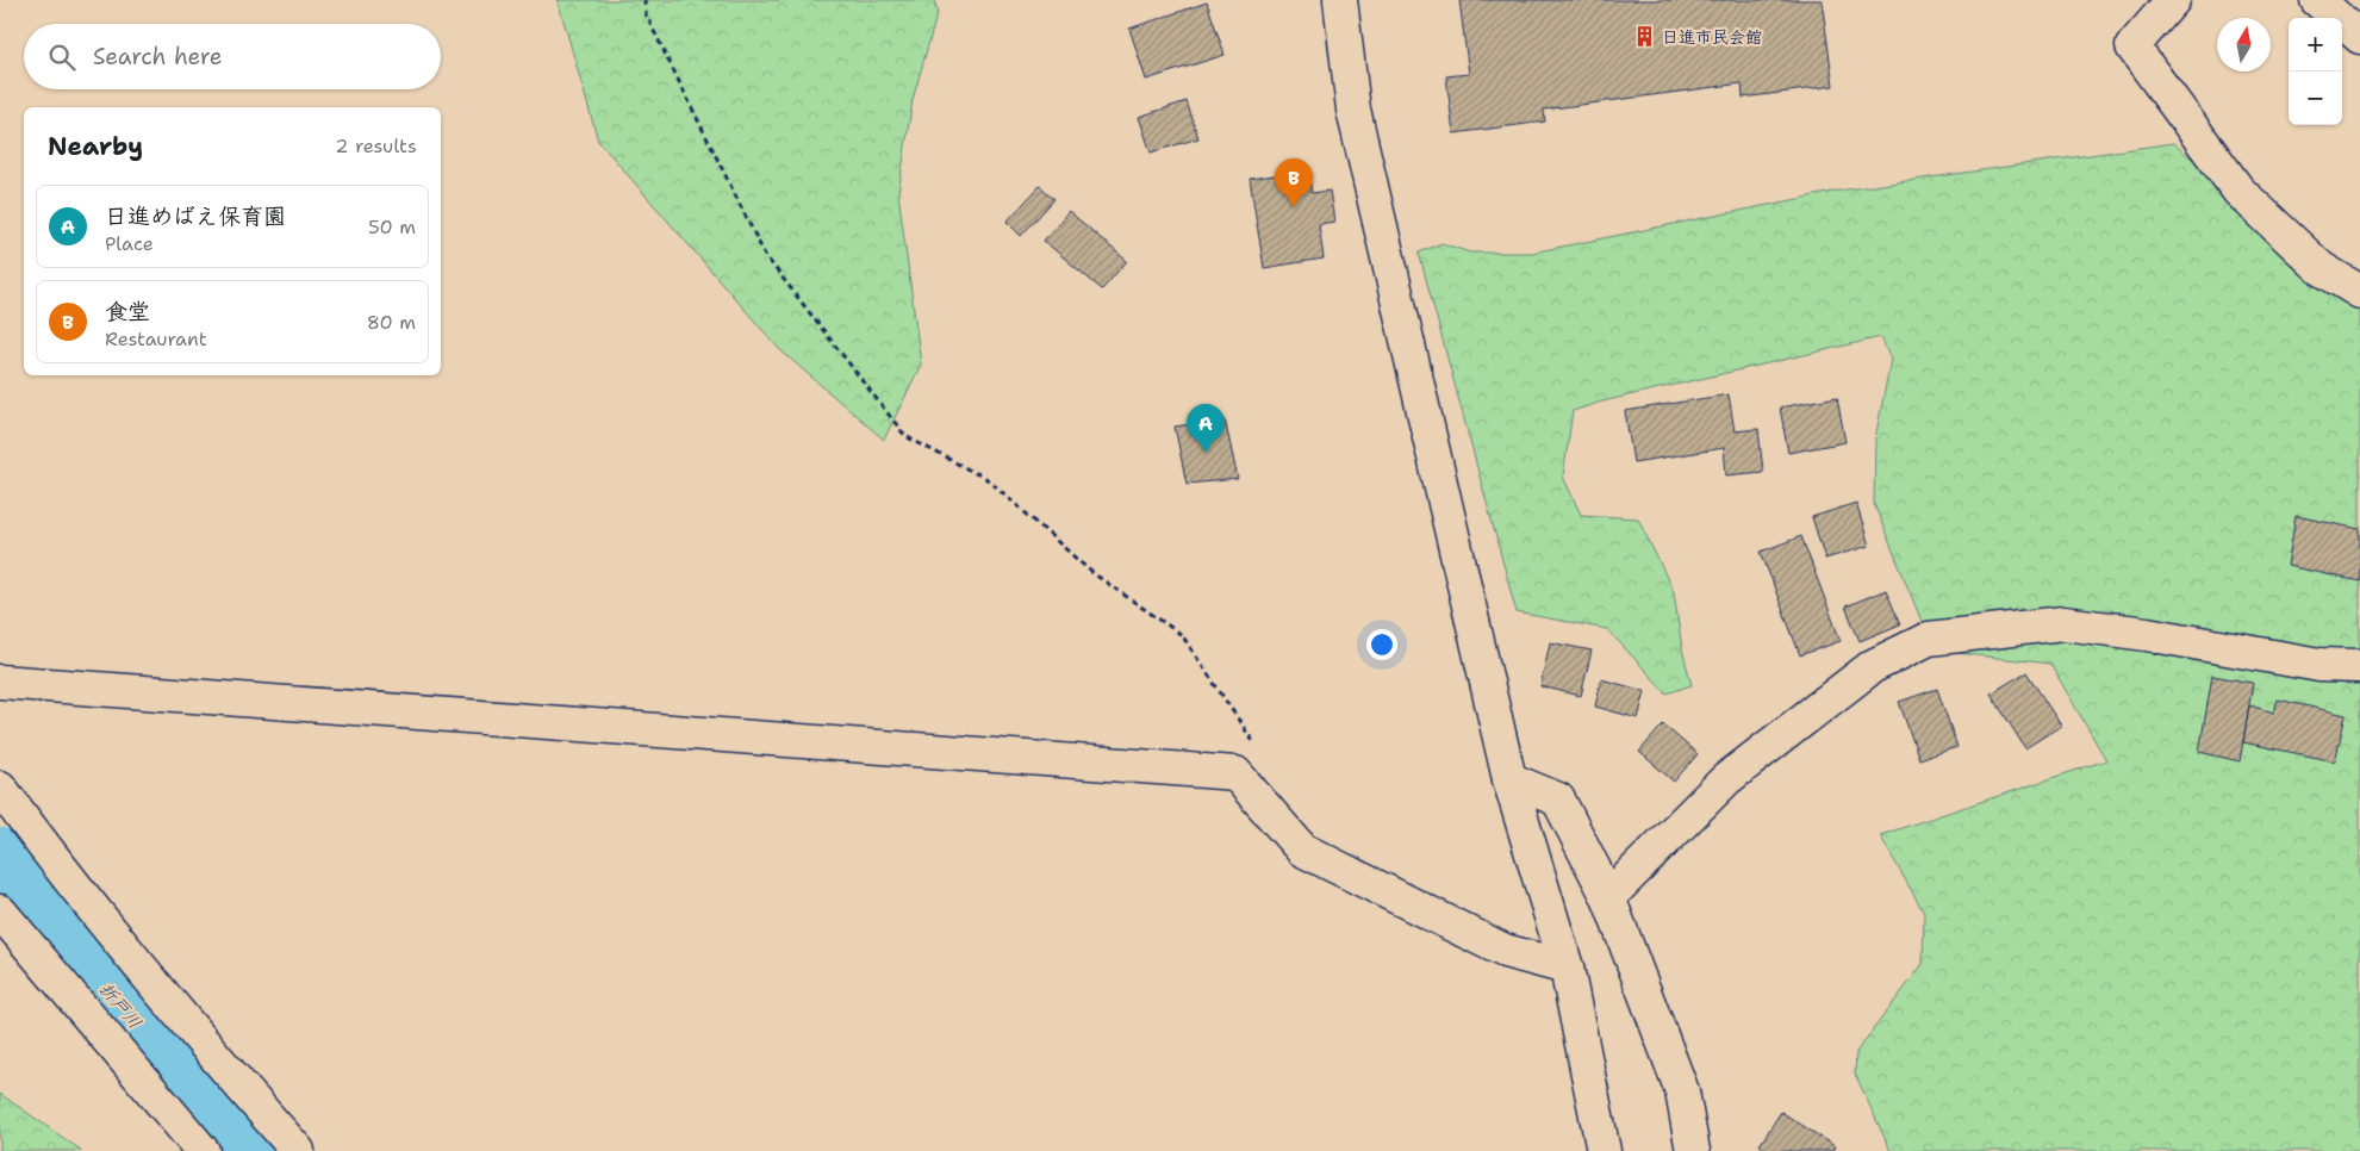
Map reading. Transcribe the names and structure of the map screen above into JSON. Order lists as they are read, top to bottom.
{
  "water": ["折戸川"],
  "places": {
    "building": ["日進市民会館"]
  },
  "north": "top",
  "page": {
    "map_buttons": ["+", "−"],
    "search": "Search here",
    "heading": ["Nearby", "2 results"],
    "pins": ["B", "A"],
    "list": [
      {
        "mark": "A",
        "name": "日進めばえ保育園",
        "note": "Place",
        "value": "50 m"
      },
      {
        "mark": "B",
        "name": "食堂",
        "note": "Restaurant",
        "value": "80 m"
      }
    ]
  }
}
